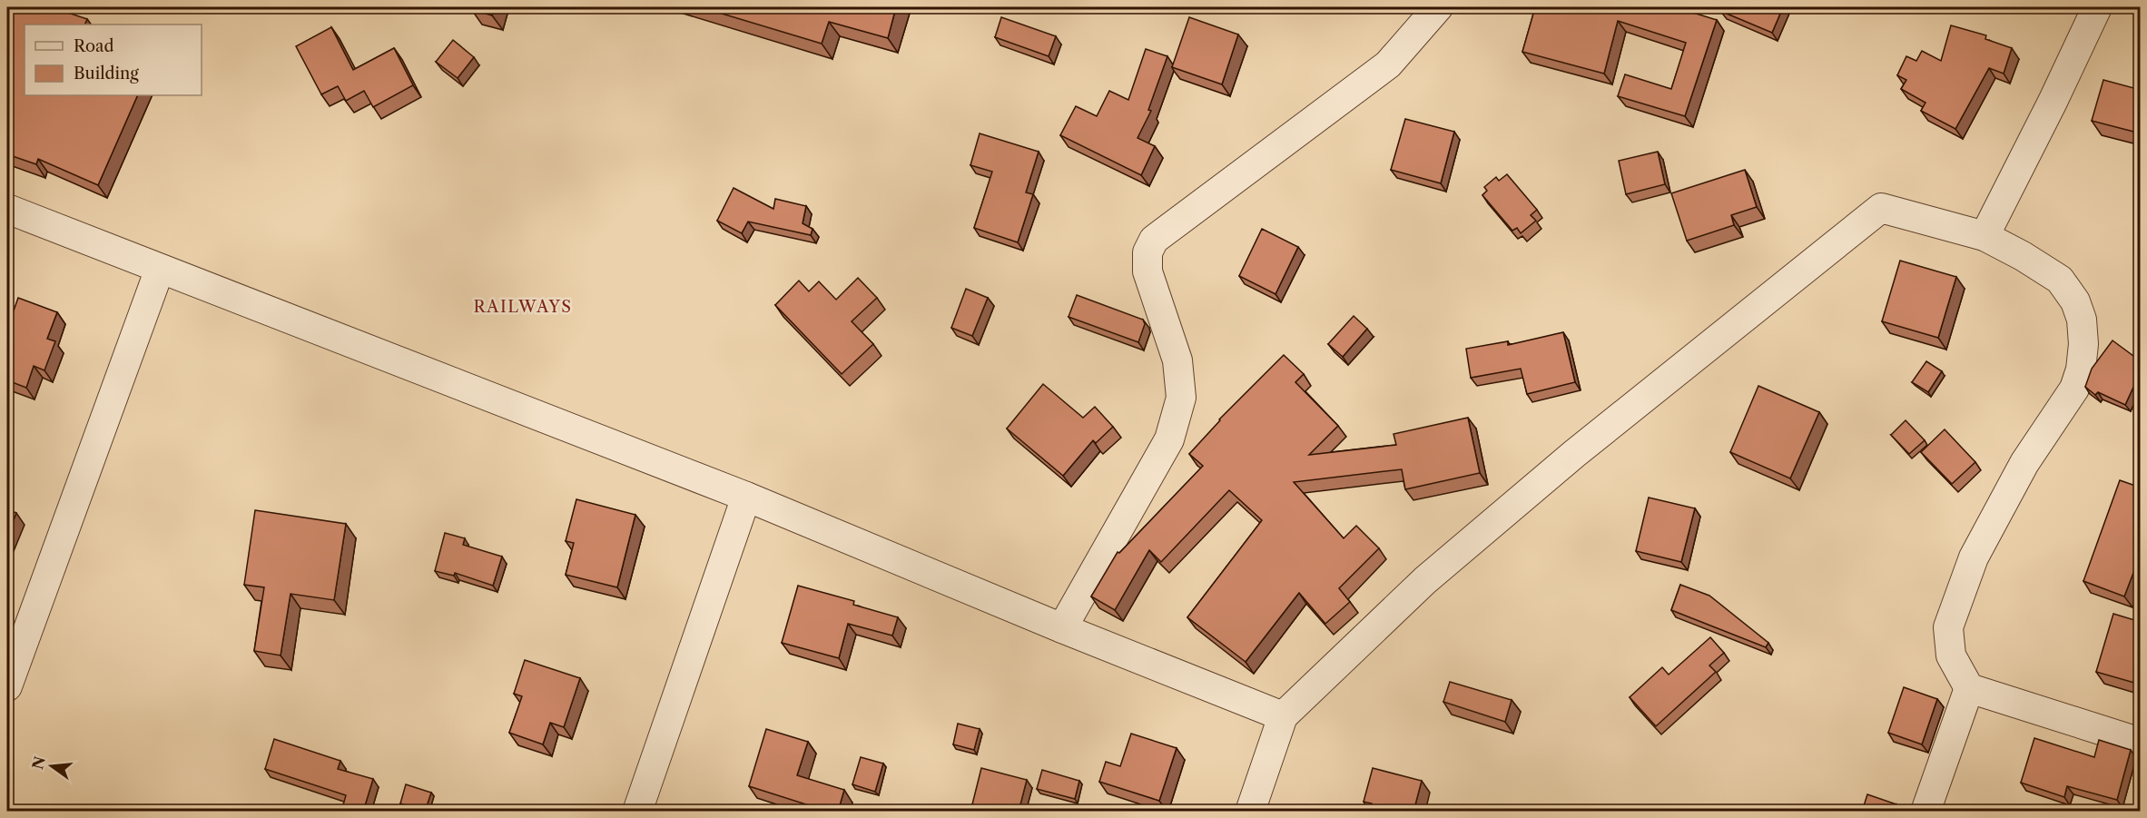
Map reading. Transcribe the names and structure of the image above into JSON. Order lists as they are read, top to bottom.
{
  "districts": ["RAILWAYS"],
  "legend": ["Road", "Building"],
  "north": "left"
}
